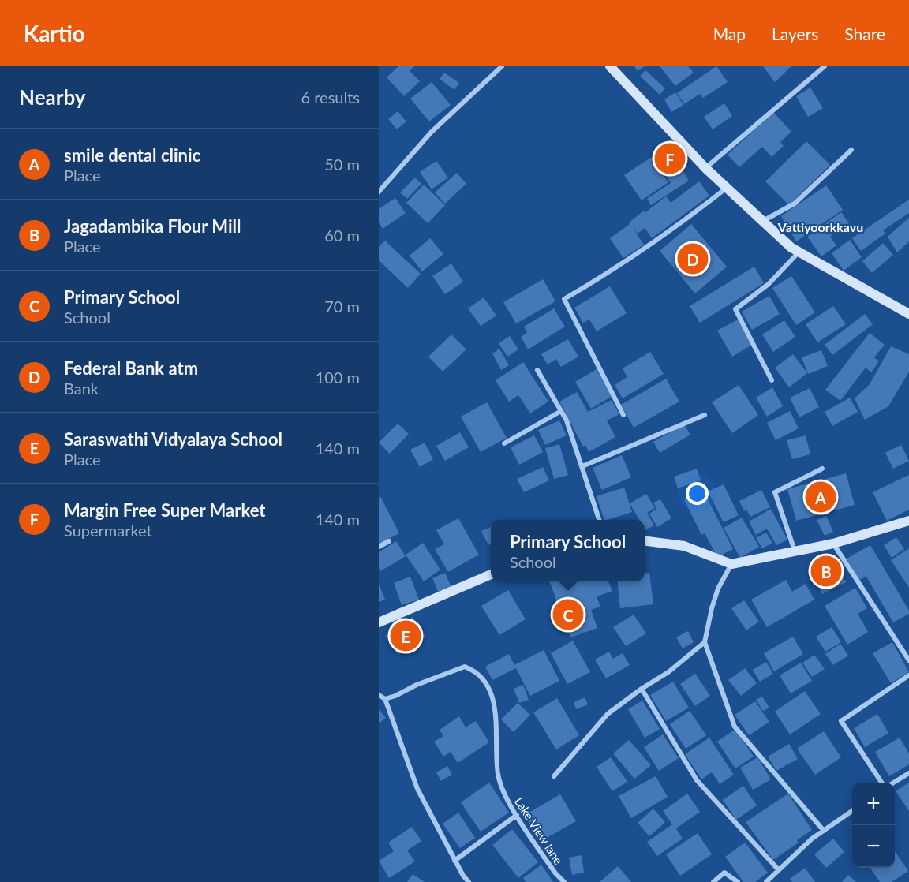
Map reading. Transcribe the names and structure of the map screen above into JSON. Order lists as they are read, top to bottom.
{
  "streets": {
    "street": ["Lake View lane"]
  },
  "districts": ["Vattiyoorkkavu"],
  "page": {
    "header": "Kartio",
    "nav": ["Map", "Layers", "Share"],
    "heading": ["Nearby", "6 results"],
    "list": [
      {
        "mark": "A",
        "name": "smile dental clinic",
        "note": "Place",
        "value": "50 m"
      },
      {
        "mark": "B",
        "name": "Jagadambika Flour Mill",
        "note": "Place",
        "value": "60 m"
      },
      {
        "mark": "C",
        "name": "Primary School",
        "note": "School",
        "value": "70 m"
      },
      {
        "mark": "D",
        "name": "Federal Bank atm",
        "note": "Bank",
        "value": "100 m"
      },
      {
        "mark": "E",
        "name": "Saraswathi Vidyalaya School",
        "note": "Place",
        "value": "140 m"
      },
      {
        "mark": "F",
        "name": "Margin Free Super Market",
        "note": "Supermarket",
        "value": "140 m"
      }
    ],
    "pins": [
      "F",
      "D",
      "A",
      "B",
      "C",
      "E"
    ],
    "popup": ["Primary School", "School"],
    "map_buttons": ["+", "−"]
  }
}
